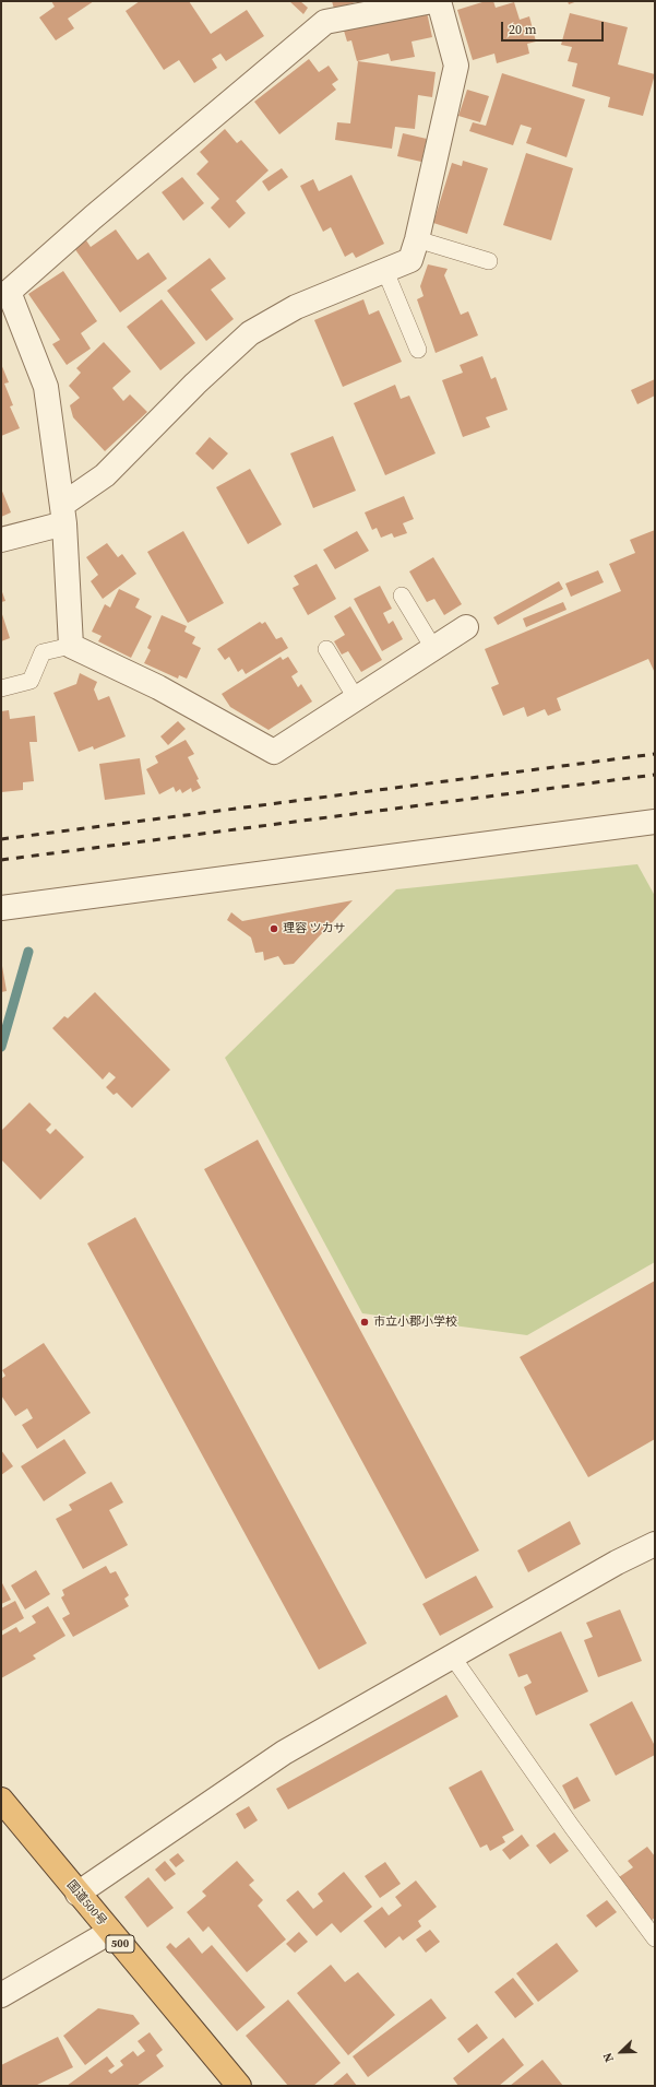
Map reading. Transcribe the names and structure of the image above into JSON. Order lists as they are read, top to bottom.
{
  "streets": {
    "highway": ["国道500号", "500"]
  },
  "places": ["理容 ツカサ", "市立小郡小学校"],
  "scale_bar": "20 m",
  "north": "bottom left"
}
